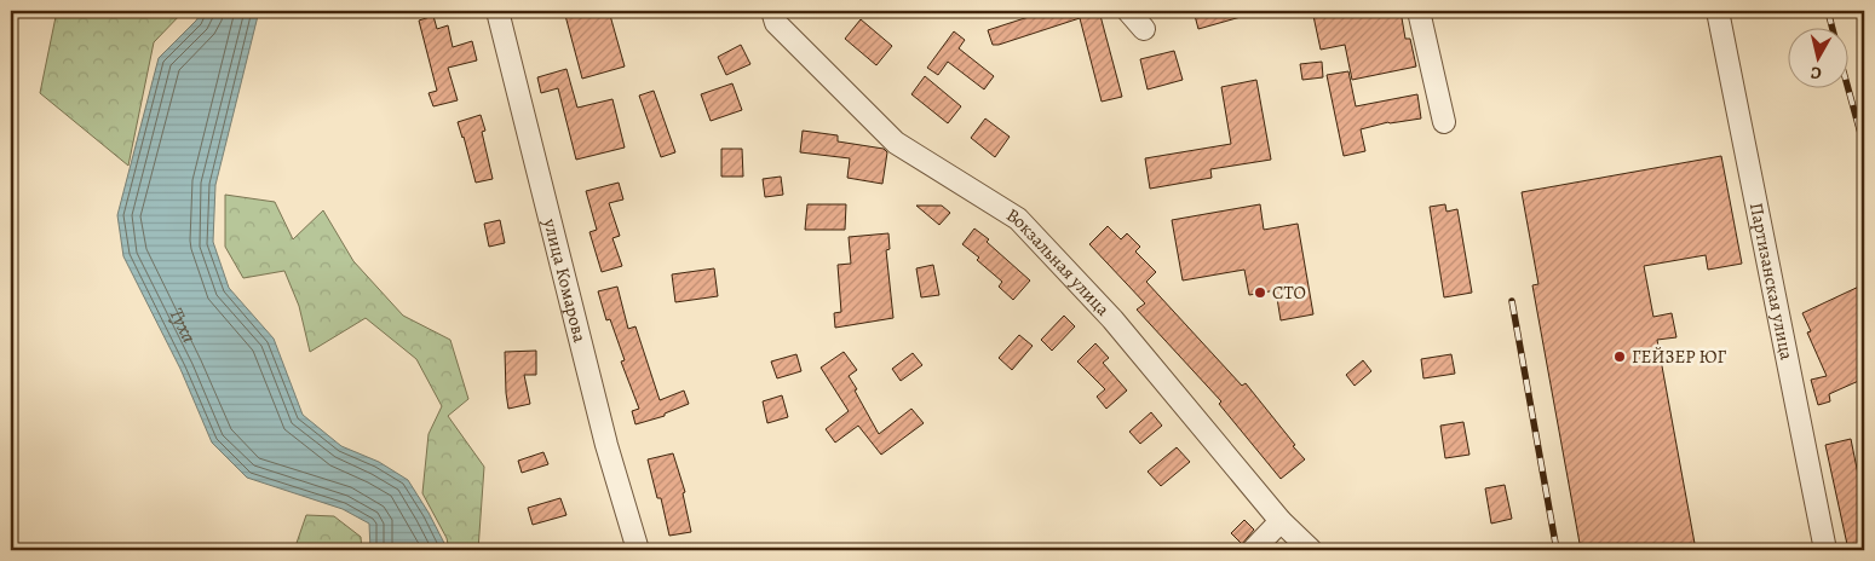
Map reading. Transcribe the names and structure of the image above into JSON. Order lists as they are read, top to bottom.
{
  "streets": {
    "street": ["Вокзальная улица", "Партизанская улица", "улица Комарова"]
  },
  "water": ["Туха"],
  "places": ["СТО", "ГЕЙЗЕР ЮГ"],
  "north": "bottom"
}
